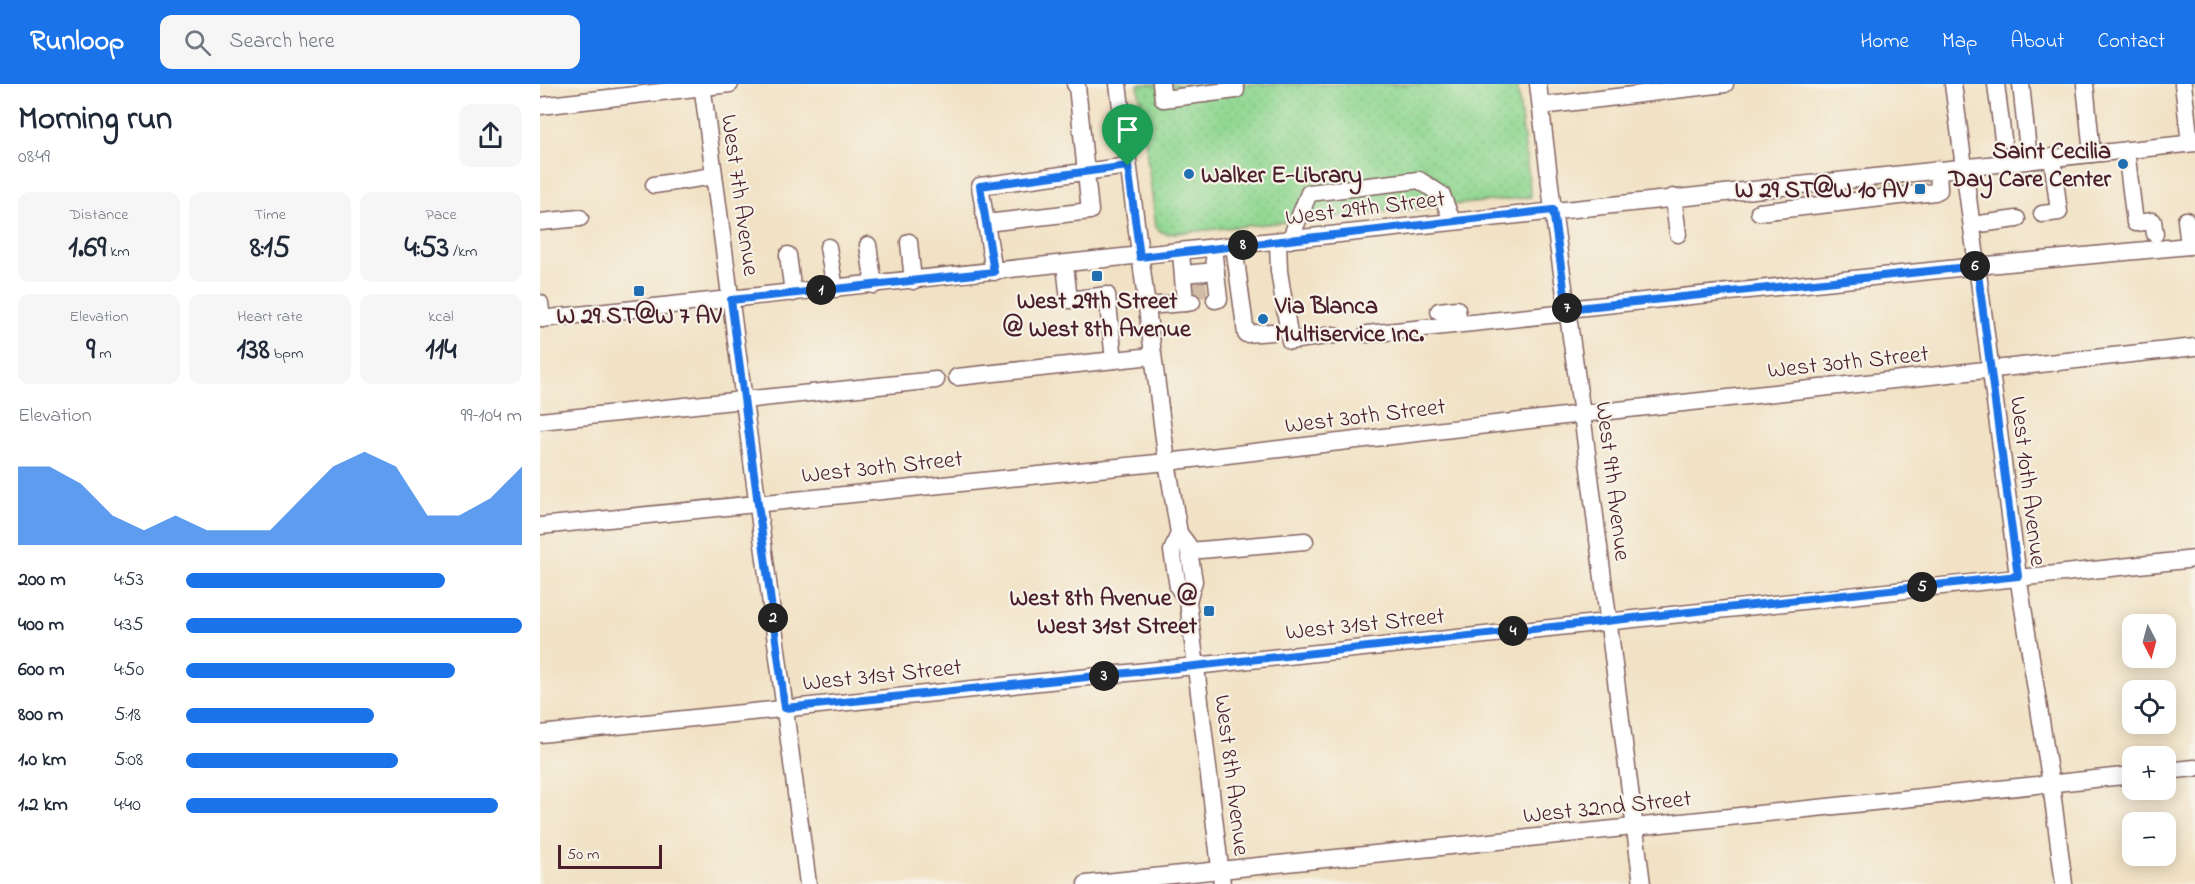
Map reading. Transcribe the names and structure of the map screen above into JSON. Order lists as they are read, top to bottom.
{
  "streets": {
    "street": [
      "West 7th Avenue",
      "West 29th Street",
      "West 30th Street",
      "West 9th Avenue",
      "West 10th Avenue",
      "West 31st Street",
      "West 8th Avenue",
      "West 32nd Street"
    ]
  },
  "crossings": [
    ["West 7th Avenue", "West 29th Street"],
    ["West 7th Avenue", "West 30th Street"],
    ["West 7th Avenue", "West 31st Street"],
    ["West 29th Street", "West 9th Avenue"],
    ["West 29th Street", "West 10th Avenue"],
    ["West 29th Street", "West 8th Avenue"],
    ["West 30th Street", "West 9th Avenue"],
    ["West 30th Street", "West 10th Avenue"],
    ["West 30th Street", "West 8th Avenue"],
    ["West 9th Avenue", "West 31st Street"],
    ["West 9th Avenue", "West 32nd Street"],
    ["West 10th Avenue", "West 31st Street"],
    ["West 10th Avenue", "West 32nd Street"],
    ["West 31st Street", "West 8th Avenue"],
    ["West 8th Avenue", "West 32nd Street"]
  ],
  "places": {
    "other": ["Saint Cecilia Day Care Center", "Walker E-Library", "Via Blanca Multiservice Inc."],
    "transit": [
      "W 29 ST@W 10 AV",
      "West 29th Street @ West 8th Avenue",
      "W 29 ST@W 7 AV",
      "West 8th Avenue @ West 31st Street"
    ]
  },
  "scale_bar": "50 m",
  "north": "bottom",
  "page": {
    "header": "Runloop",
    "search": "Search here",
    "nav": [
      "Home",
      "Map",
      "About",
      "Contact"
    ],
    "heading": ["Morning run", "08:49"],
    "stats": [
      ["Distance", "1.69 km"],
      ["Time", "8:15"],
      ["Pace", "4:53 /km"],
      ["Elevation", "9 m"],
      ["Heart rate", "138 bpm"],
      ["kcal", "114"]
    ],
    "pins": [
      "8",
      "6",
      "1",
      "7",
      "5",
      "2",
      "4",
      "3"
    ],
    "chart": ["Elevation", "99–104 m"],
    "list": [
      {
        "name": "200 m",
        "note": "4:53"
      },
      {
        "name": "400 m",
        "note": "4:35"
      },
      {
        "name": "600 m",
        "note": "4:50"
      },
      {
        "name": "800 m",
        "note": "5:18"
      },
      {
        "name": "1.0 km",
        "note": "5:08"
      },
      {
        "name": "1.2 km",
        "note": "4:40"
      }
    ],
    "map_buttons": ["+", "−"],
    "scale": "50 m"
  }
}
